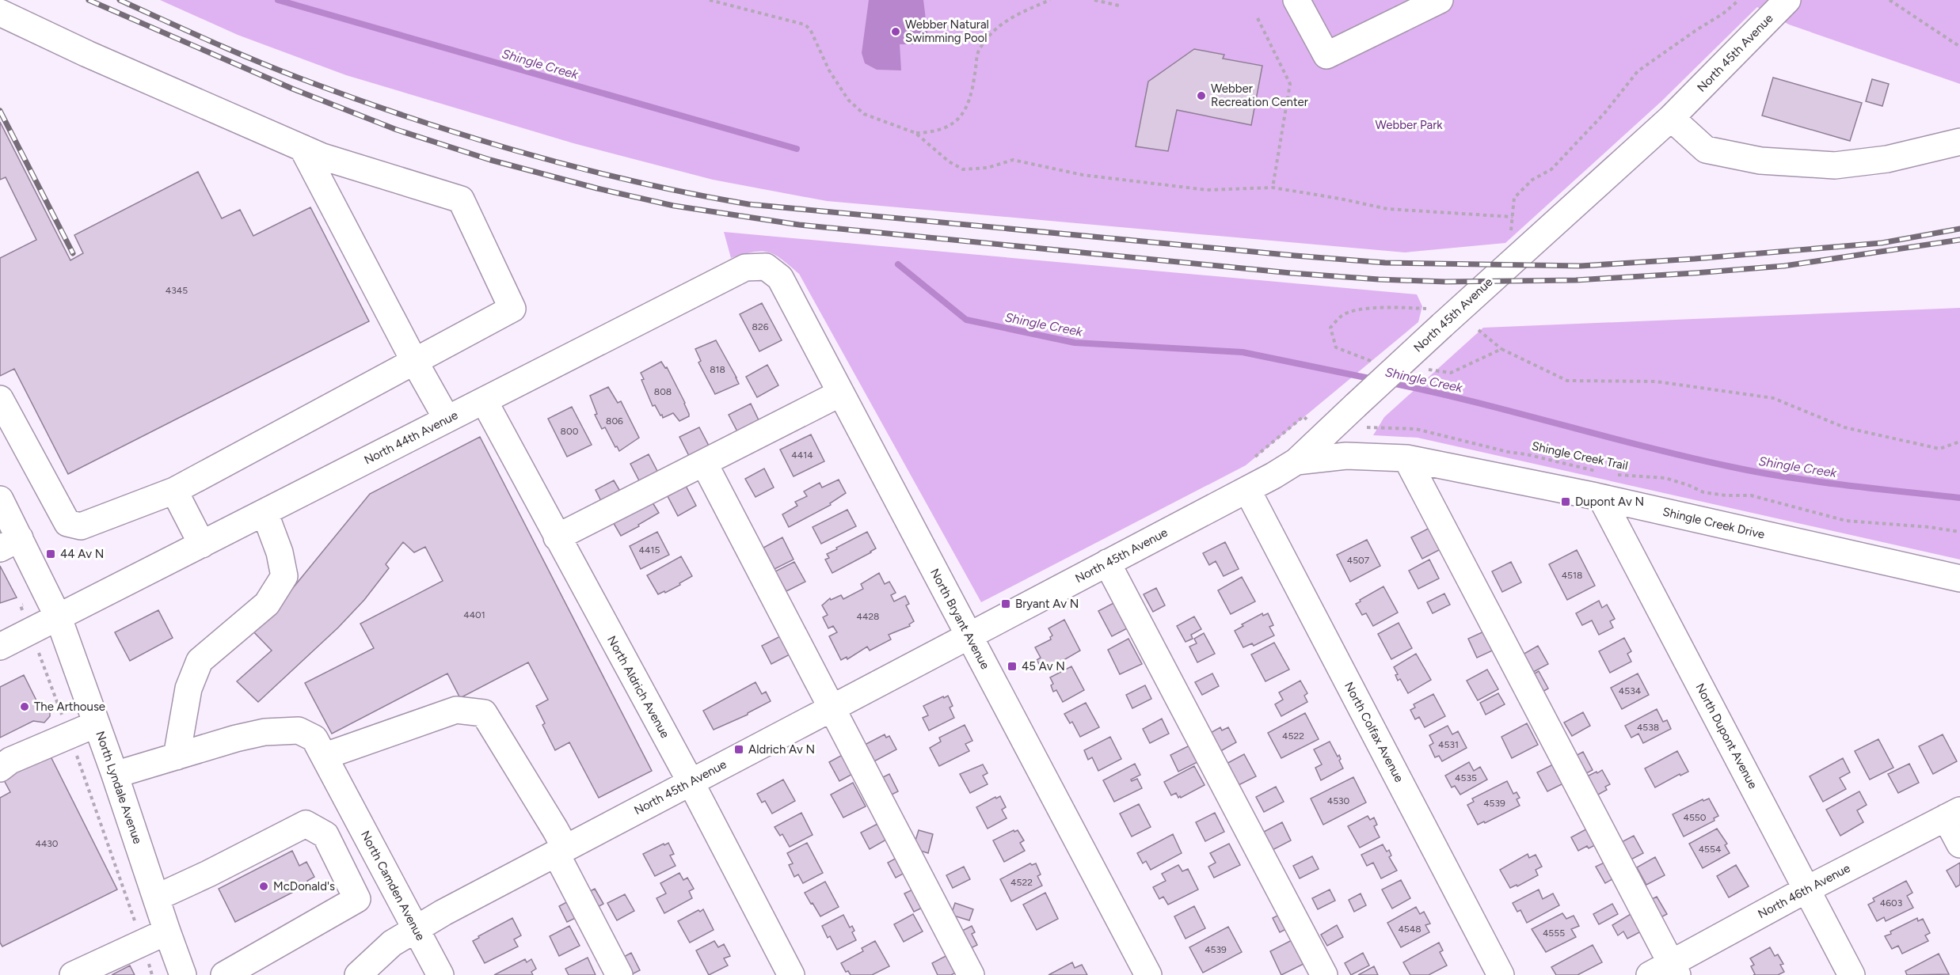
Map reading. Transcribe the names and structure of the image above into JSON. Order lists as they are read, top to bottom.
{
  "streets": {
    "street": [
      "North 45th Avenue",
      "North 44th Avenue",
      "Shingle Creek Drive",
      "North Bryant Avenue",
      "North Aldrich Avenue",
      "North Colfax Avenue",
      "North Dupont Avenue",
      "North Lyndale Avenue",
      "North Camden Avenue",
      "North 46th Avenue"
    ],
    "path": ["Shingle Creek Trail"]
  },
  "crossings": [
    ["North 45th Avenue", "Shingle Creek Trail"],
    ["North 45th Avenue", "Shingle Creek Drive"],
    ["North 45th Avenue", "North Bryant Avenue"],
    ["North 45th Avenue", "North Aldrich Avenue"],
    ["North 45th Avenue", "North Colfax Avenue"],
    ["North 45th Avenue", "North Camden Avenue"],
    ["North 44th Avenue", "North Bryant Avenue"],
    ["North 44th Avenue", "North Aldrich Avenue"],
    ["North 44th Avenue", "North Lyndale Avenue"],
    ["Shingle Creek Drive", "North Dupont Avenue"],
    ["North Dupont Avenue", "North 46th Avenue"],
    ["North Lyndale Avenue", "North Camden Avenue"]
  ],
  "water": ["Shingle Creek"],
  "parks": ["Webber Park"],
  "places": {
    "other": [
      "Webber Natural Swimming Pool",
      "Webber Recreation Center",
      "The Arthouse",
      "McDonald's"
    ],
    "transit": [
      "Dupont Av N",
      "44 Av N",
      "Bryant Av N",
      "45 Av N",
      "Aldrich Av N"
    ]
  },
  "house_numbers": [
    "4345",
    "826",
    "818",
    "808",
    "806",
    "800",
    "4414",
    "4415",
    "4507",
    "4518",
    "4401",
    "4428",
    "4534",
    "4538",
    "4522",
    "4531",
    "4535",
    "4530",
    "4539",
    "4550",
    "4430",
    "4554",
    "4522",
    "4603",
    "4548",
    "4555",
    "4539"
  ]
}
